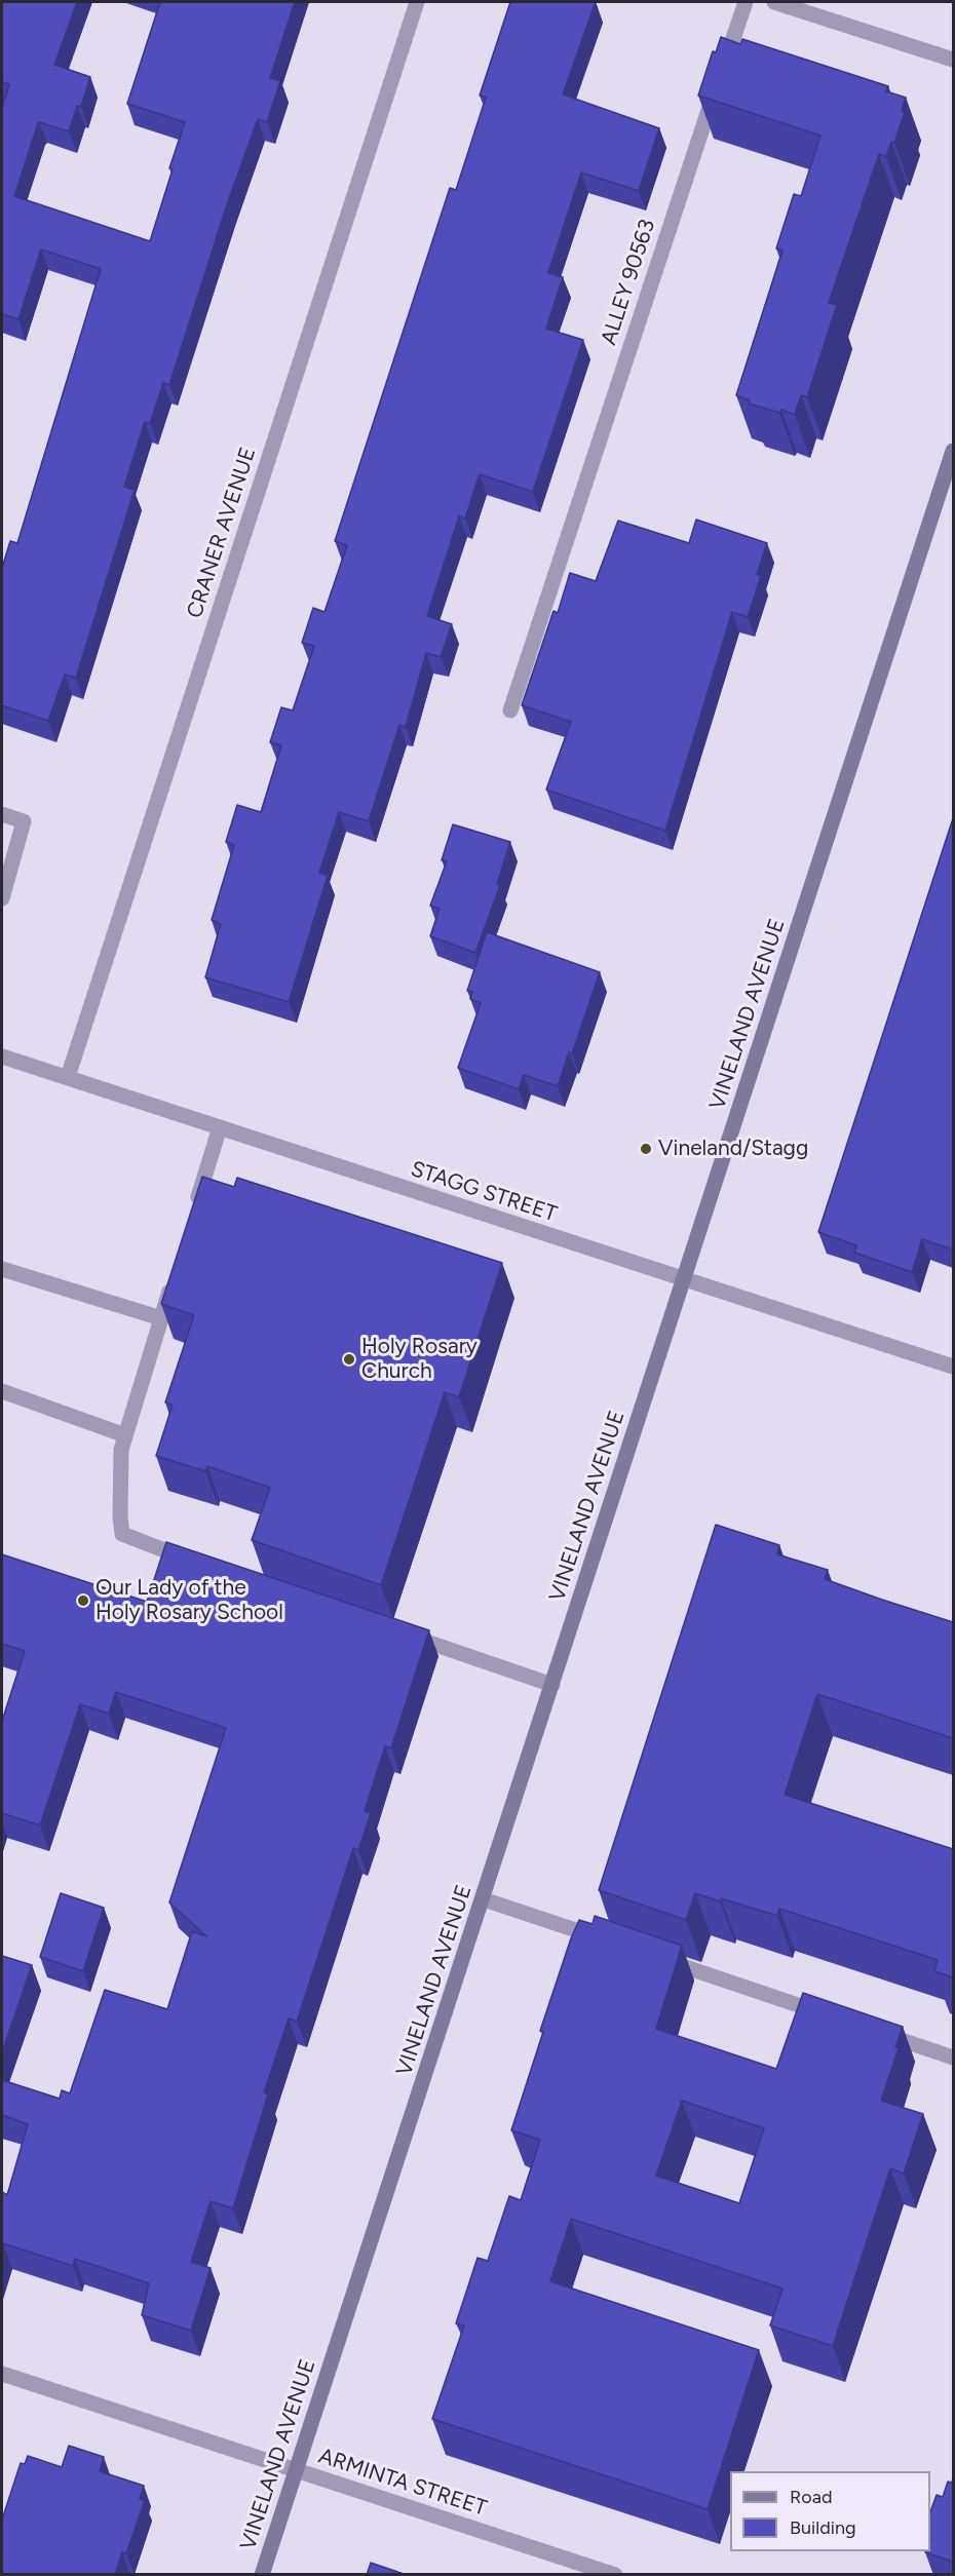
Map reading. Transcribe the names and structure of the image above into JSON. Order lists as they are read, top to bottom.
{
  "streets": {
    "main road": ["VINELAND AVENUE"],
    "street": [
      "ALLEY 90563",
      "CRANER AVENUE",
      "STAGG STREET",
      "ARMINTA STREET"
    ]
  },
  "crossings": [
    ["CRANER AVENUE", "STAGG STREET"],
    ["VINELAND AVENUE", "STAGG STREET"],
    ["VINELAND AVENUE", "ARMINTA STREET"]
  ],
  "places": ["Vineland/Stagg", "Holy Rosary Church", "Our Lady of the Holy Rosary School"],
  "legend": ["Road", "Building"]
}
